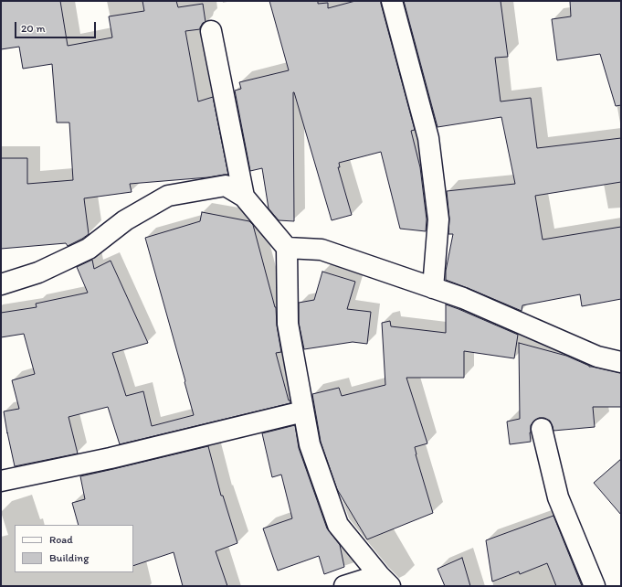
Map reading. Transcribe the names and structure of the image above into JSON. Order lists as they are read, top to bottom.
{
  "legend": ["Road", "Building"],
  "scale_bar": "20 m"
}
